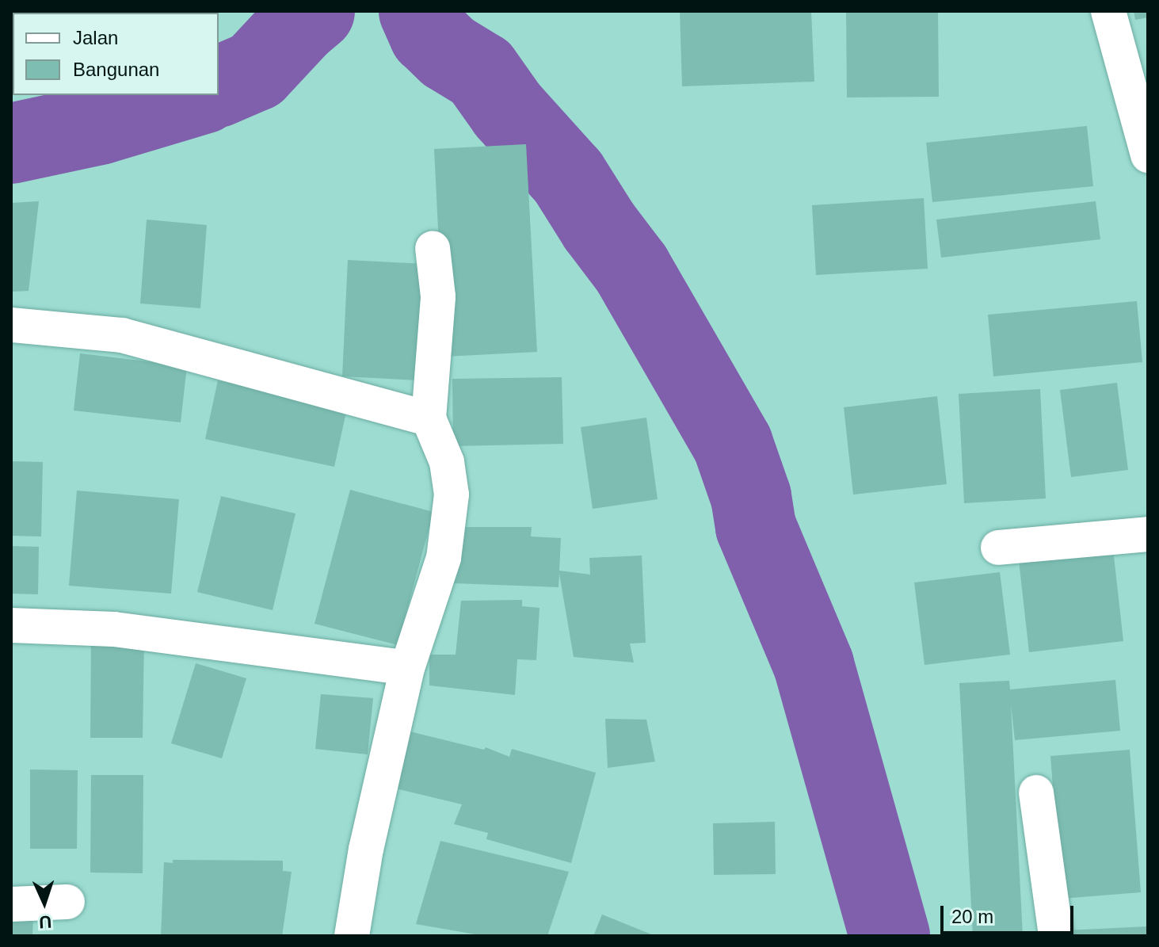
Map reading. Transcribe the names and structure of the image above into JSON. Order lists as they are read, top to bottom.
{
  "legend": ["Jalan", "Bangunan"],
  "scale_bar": "20 m",
  "north": "bottom"
}
